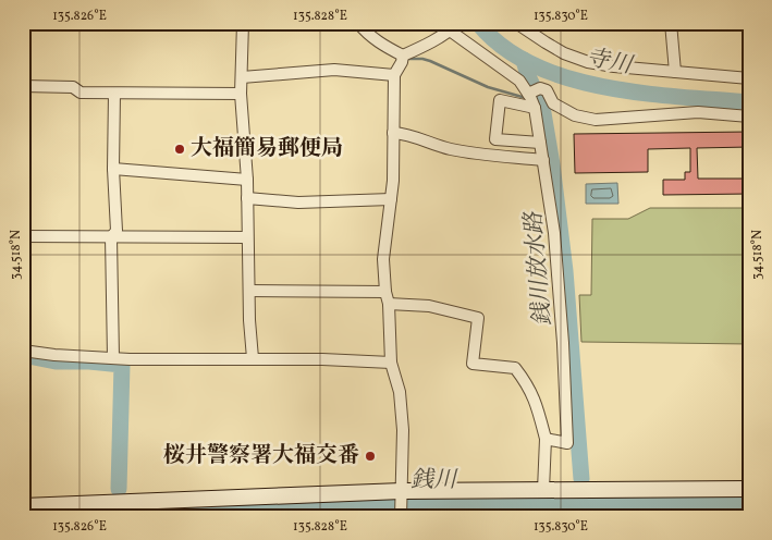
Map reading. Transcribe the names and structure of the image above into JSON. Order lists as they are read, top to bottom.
{
  "water": ["寺川", "銭川放水路", "銭川"],
  "places": ["大福簡易郵便局", "桜井警察署大福交番"],
  "coordinates": [
    "135.826°E",
    "135.828°E",
    "135.830°E",
    "34.518°N"
  ]
}
